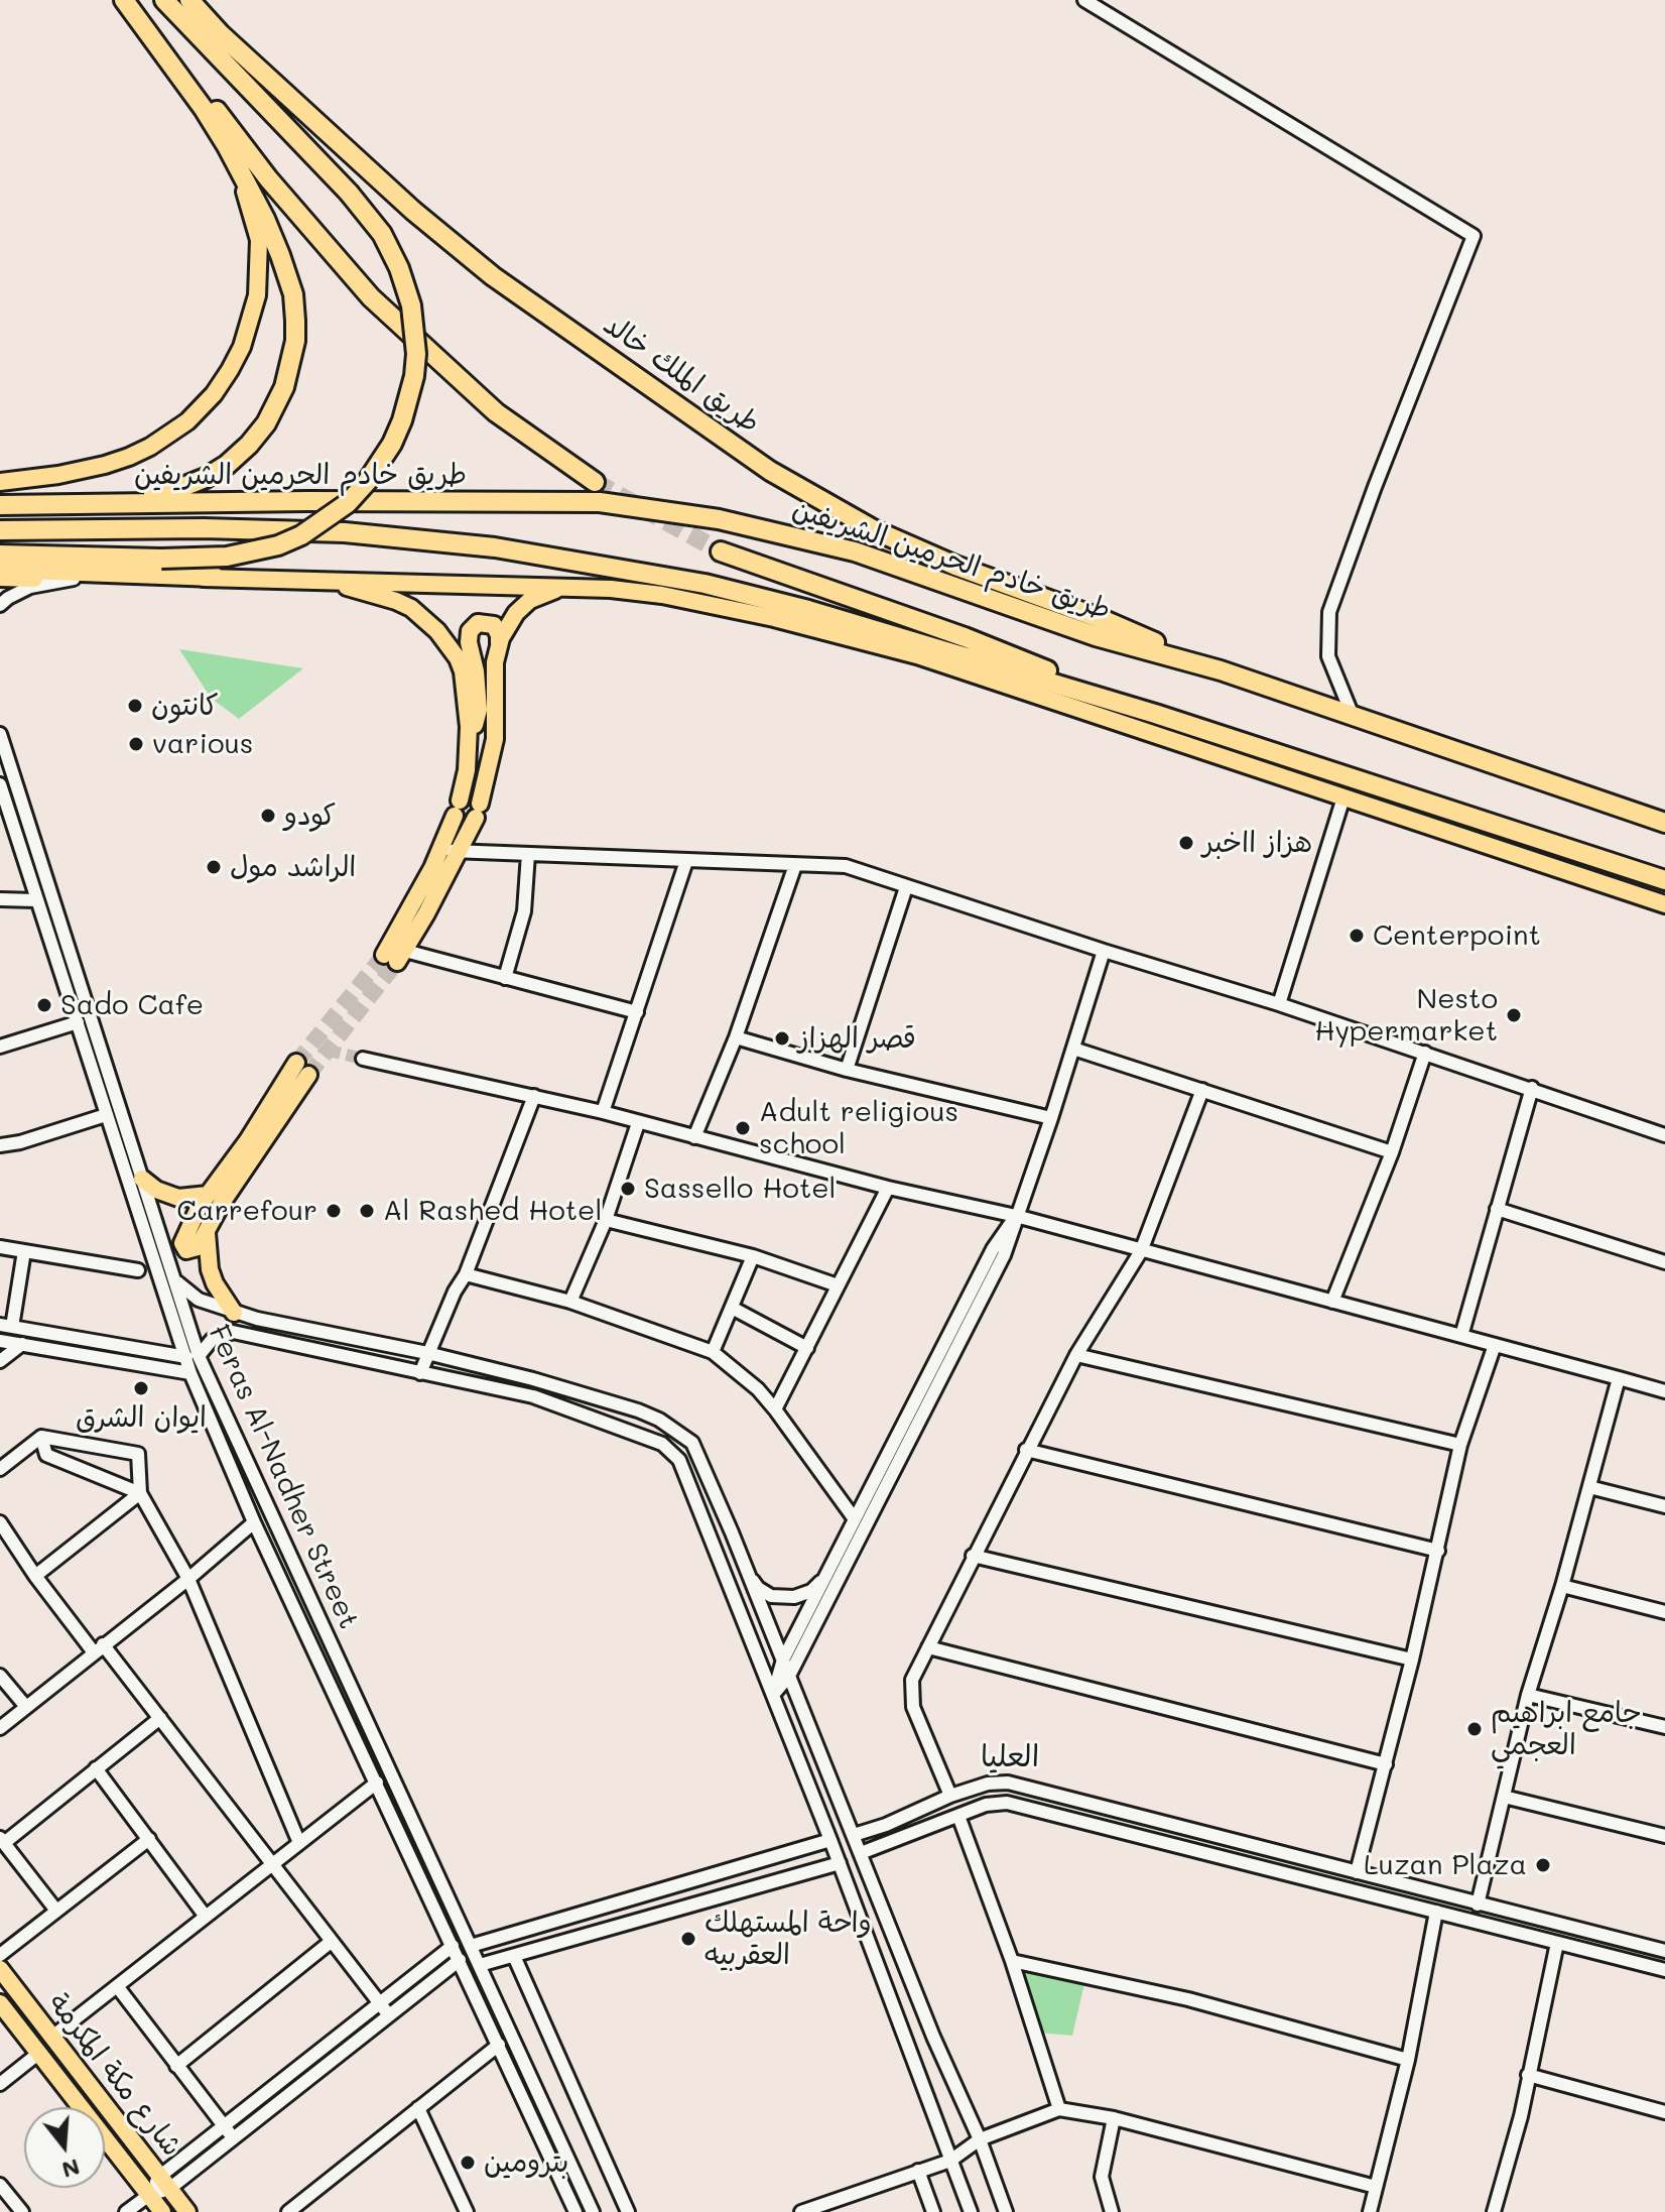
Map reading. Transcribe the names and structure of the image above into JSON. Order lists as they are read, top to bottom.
{
  "streets": {
    "highway": ["طريق الملك خالد", "طريق خادم الحرمين الشريفين"],
    "main road": ["شارع مكة المكرمة"],
    "street": ["Feras Al-Nadher Street"]
  },
  "crossings": [
    ["طريق الملك خالد", "طريق خادم الحرمين الشريفين"]
  ],
  "districts": ["العليا"],
  "places": [
    "كانتون",
    "various",
    "كودو",
    "هزاز ااخبر",
    "الراشد مول",
    "Centerpoint",
    "Sado Cafe",
    "Nesto Hypermarket",
    "قصر الهزاز",
    "Adult religious school",
    "Sassello Hotel",
    "Carrefour",
    "Al Rashed Hotel",
    "ايوان الشرق",
    "جامع ابراهيم العجمي",
    "Luzan Plaza",
    "واحة المستهلك العقربيه",
    "بترومين"
  ],
  "north": "bottom"
}
